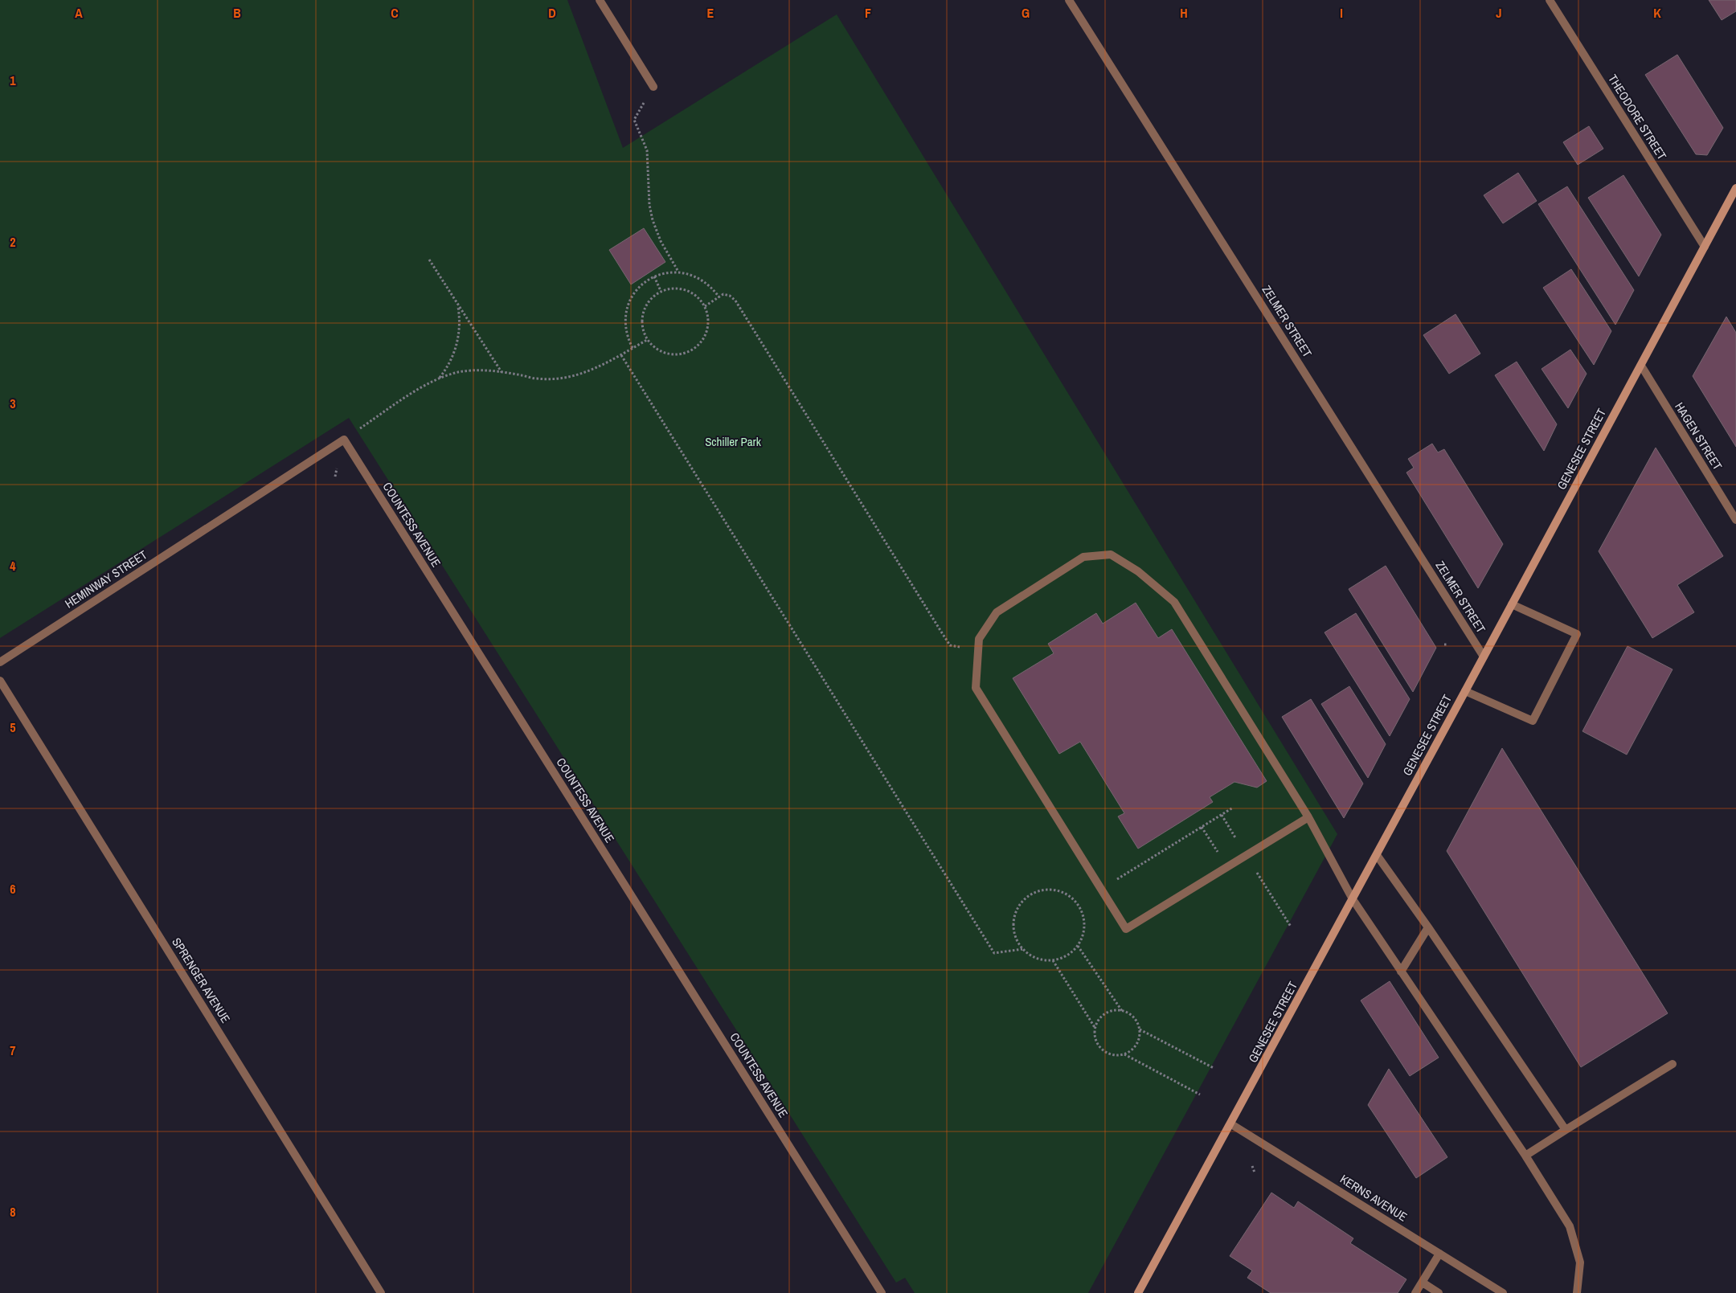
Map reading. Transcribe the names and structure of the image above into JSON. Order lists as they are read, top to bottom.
{
  "streets": {
    "main road": ["GENESEE STREET"],
    "street": [
      "THEODORE STREET",
      "ZELMER STREET",
      "HAGEN STREET",
      "COUNTESS AVENUE",
      "HEMINWAY STREET",
      "SPRENGER AVENUE",
      "KERNS AVENUE"
    ]
  },
  "crossings": [
    ["THEODORE STREET", "GENESEE STREET"],
    ["ZELMER STREET", "GENESEE STREET"],
    ["HAGEN STREET", "GENESEE STREET"],
    ["GENESEE STREET", "KERNS AVENUE"],
    ["COUNTESS AVENUE", "HEMINWAY STREET"]
  ],
  "parks": ["Schiller Park"],
  "grid": {
    "columns": [
      "A",
      "B",
      "C",
      "D",
      "E",
      "F",
      "G",
      "H",
      "I",
      "J",
      "K"
    ],
    "rows": [
      "1",
      "2",
      "3",
      "4",
      "5",
      "6",
      "7",
      "8"
    ]
  }
}
